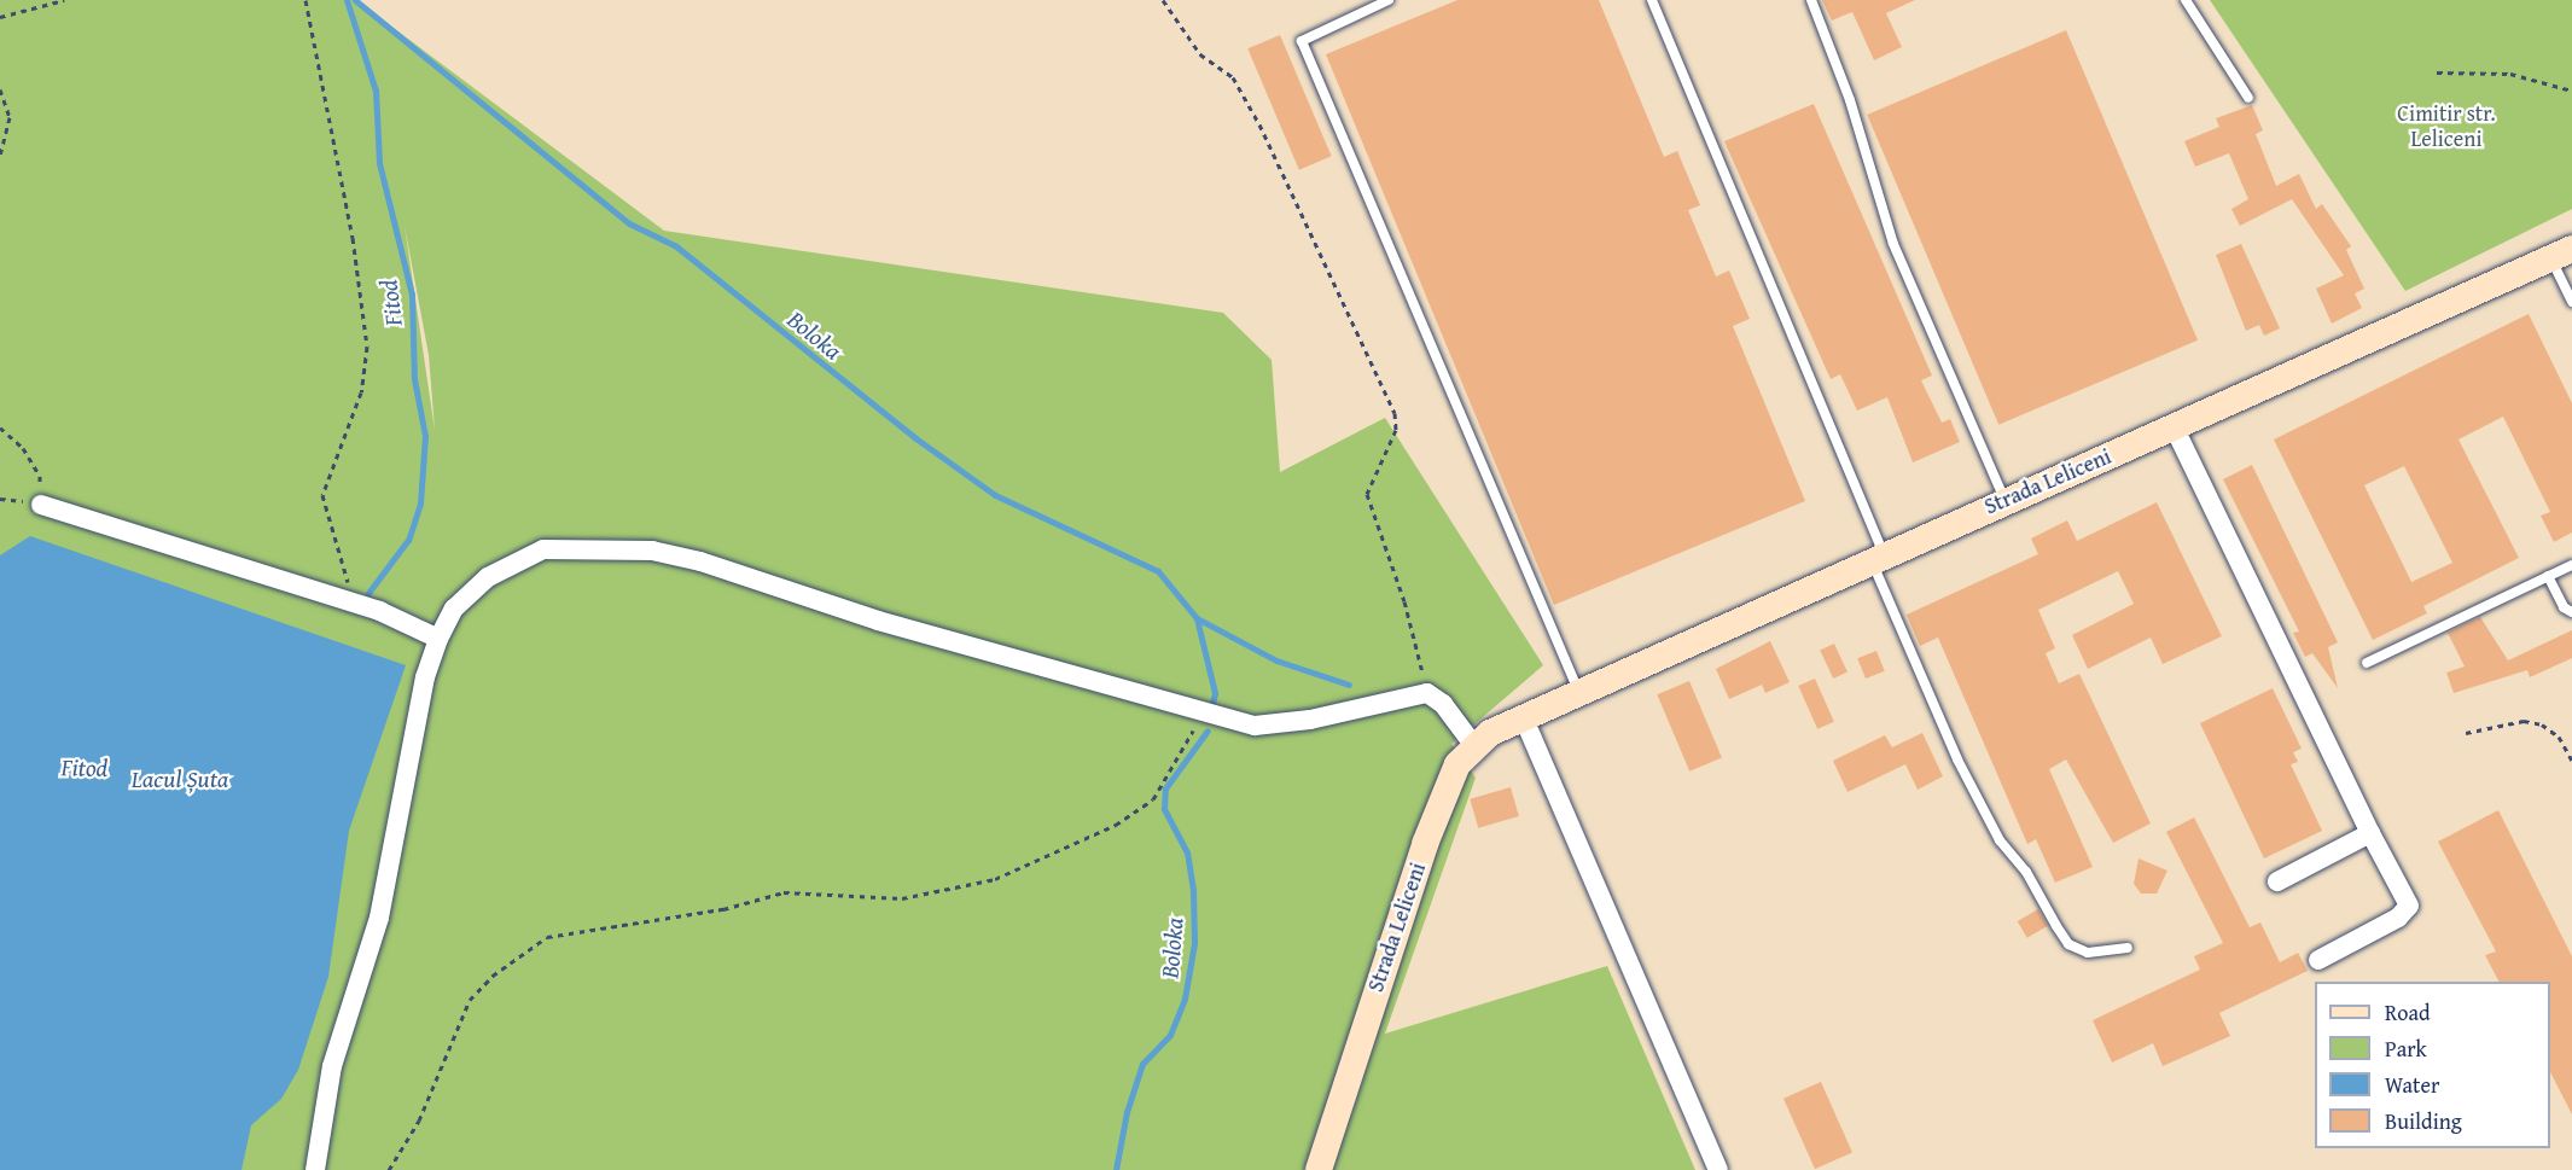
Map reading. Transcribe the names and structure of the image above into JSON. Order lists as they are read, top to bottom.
{
  "streets": {
    "main road": ["Strada Leliceni"]
  },
  "water": ["Fitod", "Boloka", "Lacul Șuta"],
  "parks": ["Cimitir str. Leliceni"],
  "legend": [
    "Road",
    "Park",
    "Water",
    "Building"
  ]
}
